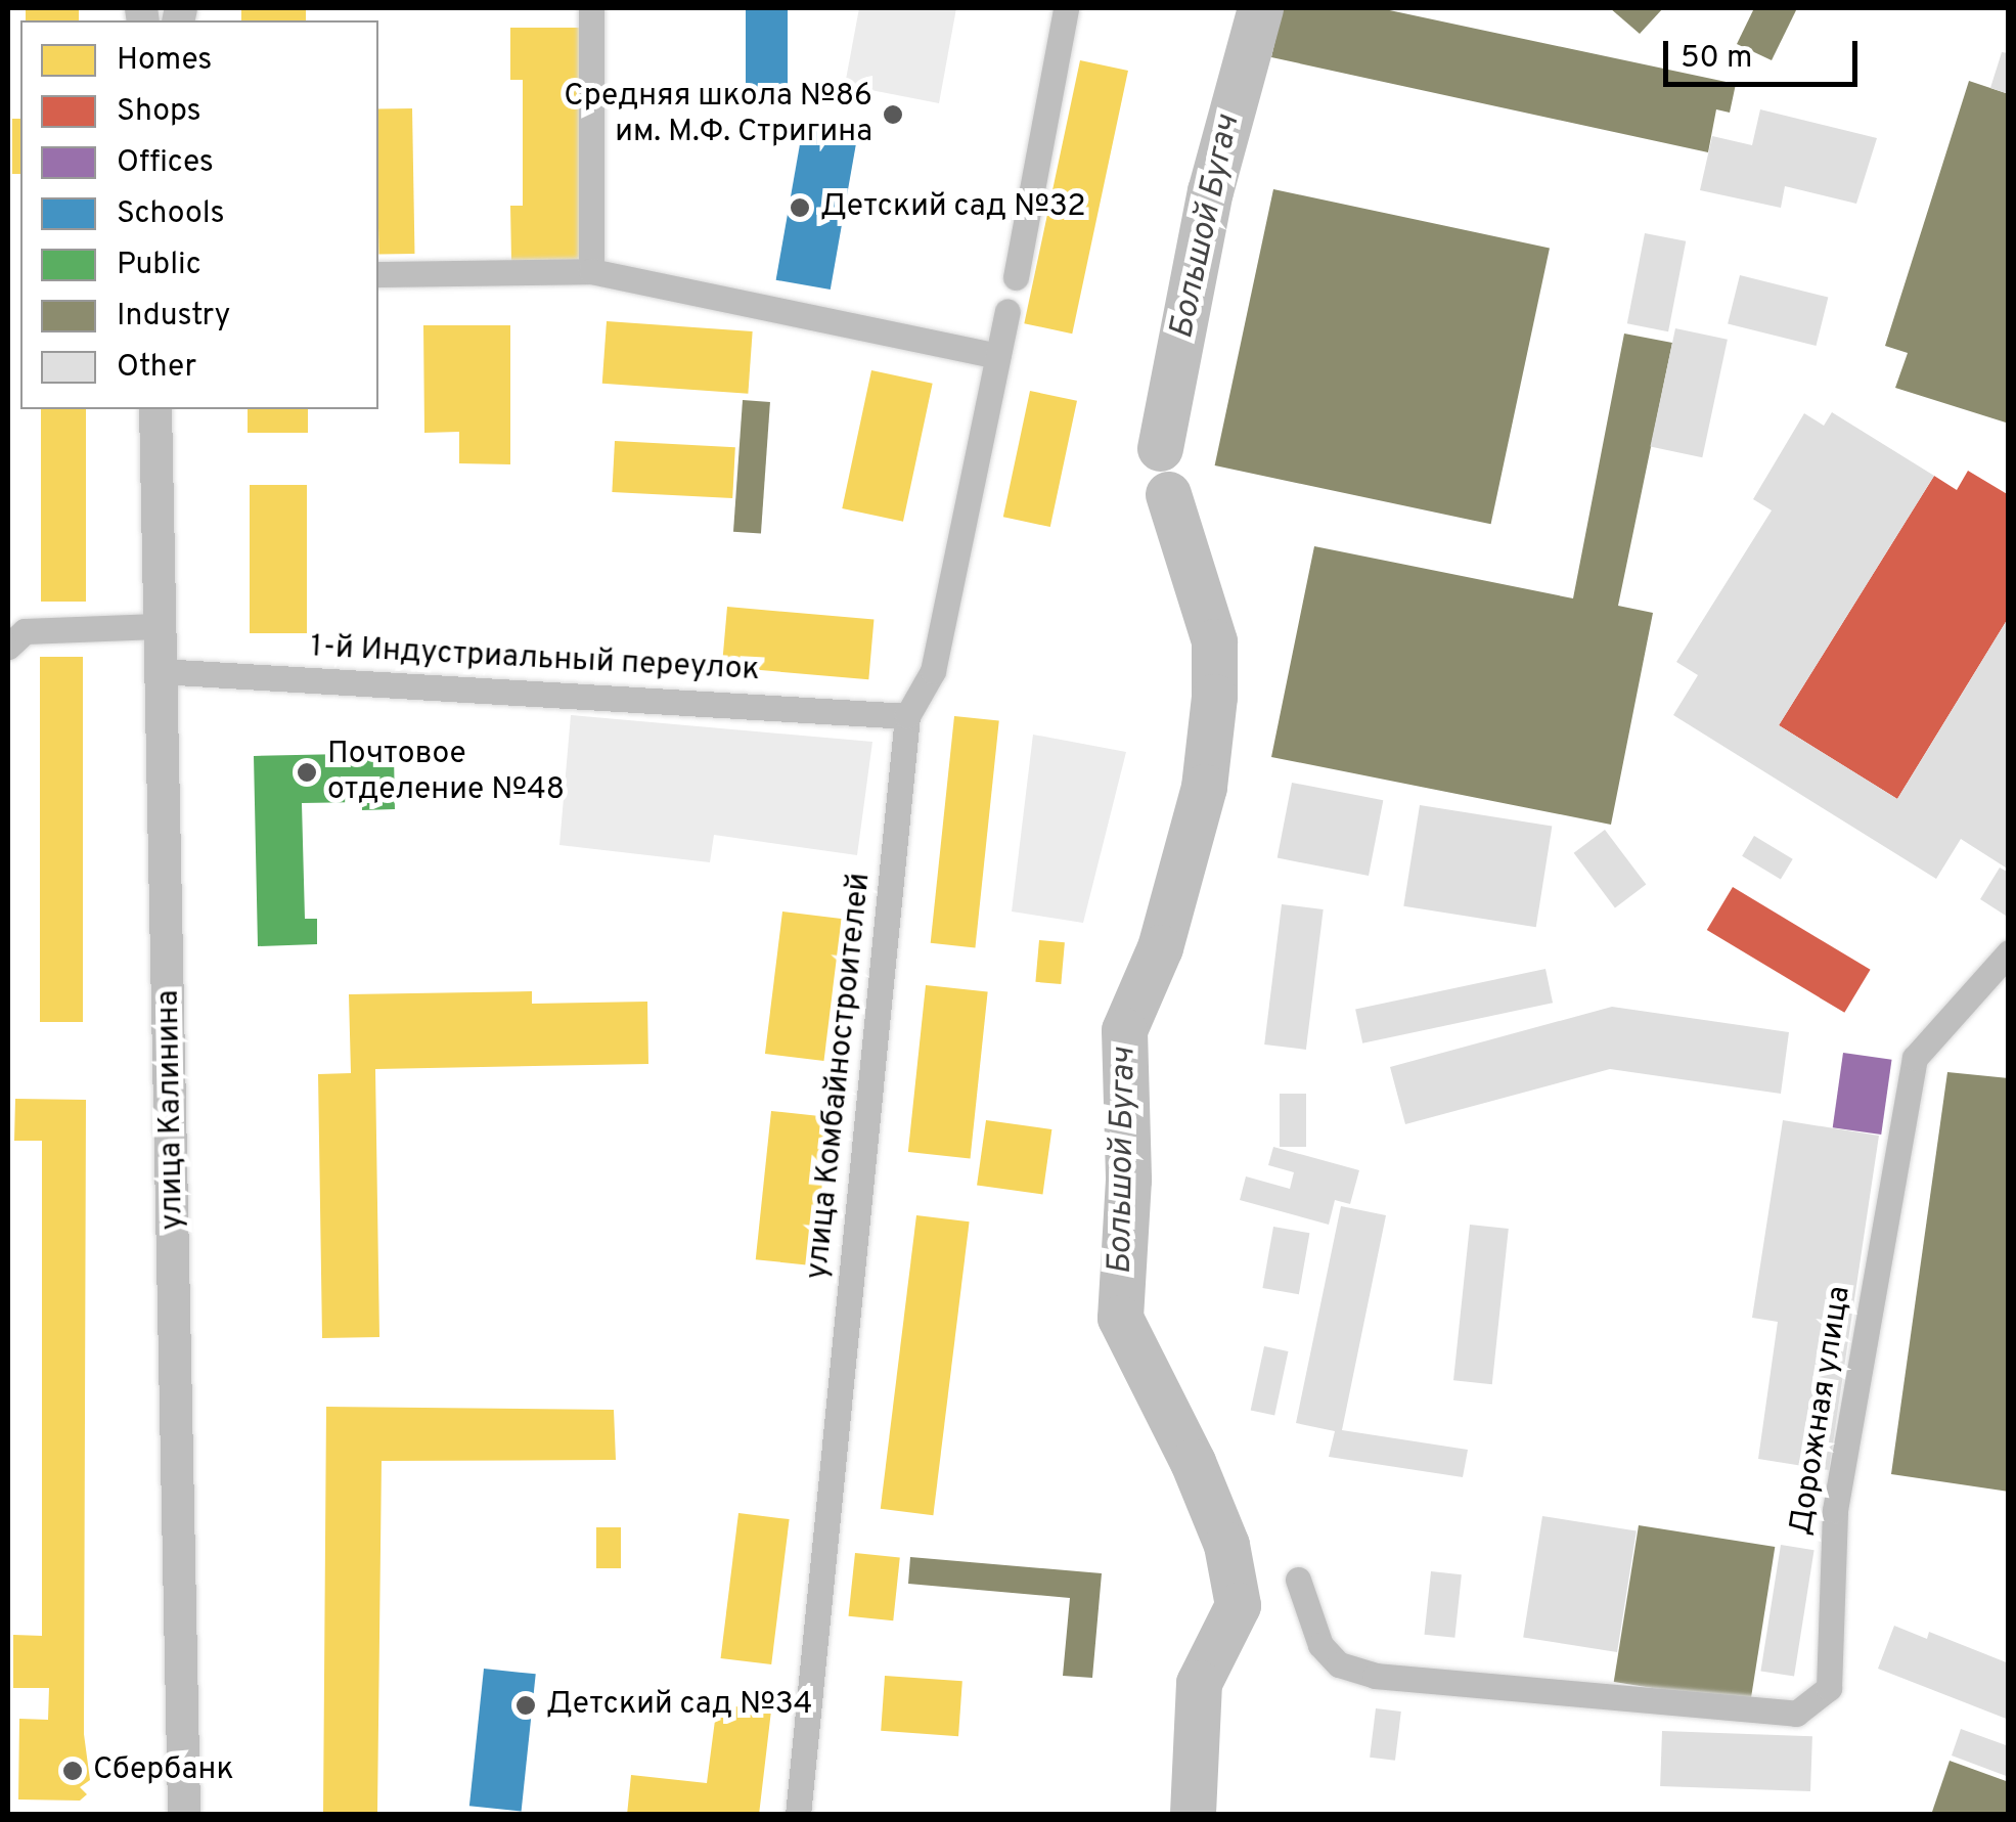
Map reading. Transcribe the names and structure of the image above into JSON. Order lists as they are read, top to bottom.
{
  "streets": {
    "main road": ["улица Калинина"],
    "street": ["1-й Индустриальный переулок", "улица Комбайностроителей", "Дорожная улица"]
  },
  "crossings": [
    ["1-й Индустриальный переулок", "улица Комбайностроителей"],
    ["1-й Индустриальный переулок", "улица Калинина"]
  ],
  "water": ["Большой Бугач"],
  "places": [
    "Средняя школа №86 им. М.Ф. Стригина",
    "Детский сад №32",
    "Почтовое отделение №48",
    "Детский сад №34",
    "Сбербанк"
  ],
  "legend": [
    "Homes",
    "Shops",
    "Offices",
    "Schools",
    "Public",
    "Industry",
    "Other"
  ],
  "scale_bar": "50 m"
}
